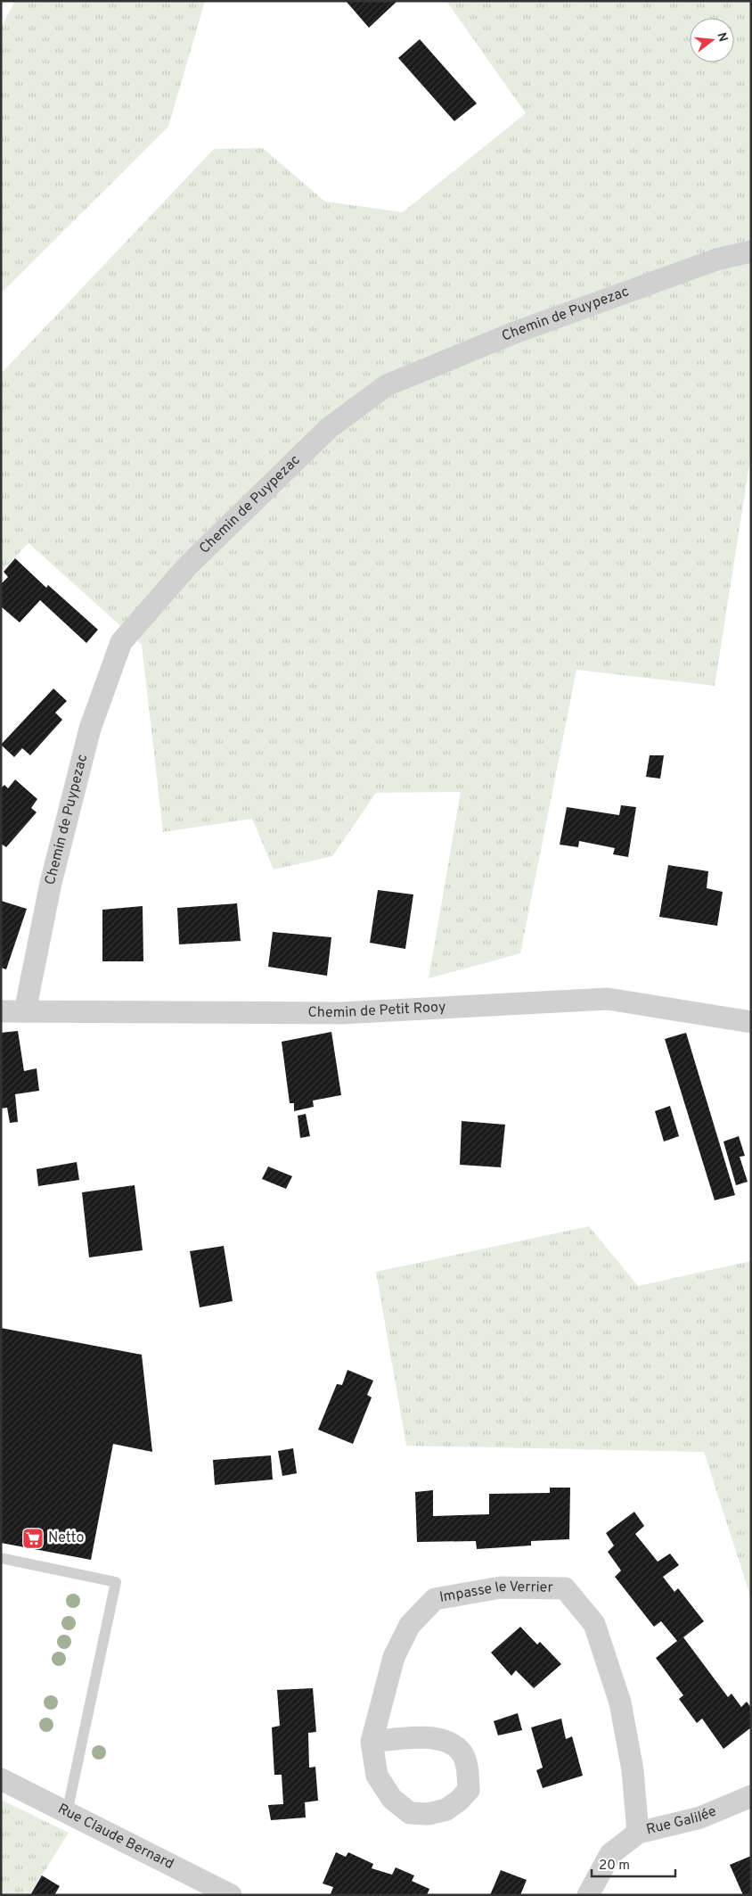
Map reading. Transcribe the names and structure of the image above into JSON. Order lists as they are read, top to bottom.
{
  "streets": {
    "street": [
      "Chemin de Puypezac",
      "Chemin de Petit Rooy",
      "Impasse le Verrier",
      "Rue Galilée",
      "Rue Claude Bernard"
    ]
  },
  "crossings": [
    ["Chemin de Puypezac", "Chemin de Petit Rooy"],
    ["Impasse le Verrier", "Rue Galilée"]
  ],
  "places": {
    "supermarket": ["Netto"]
  },
  "scale_bar": "20 m",
  "north": "right"
}
